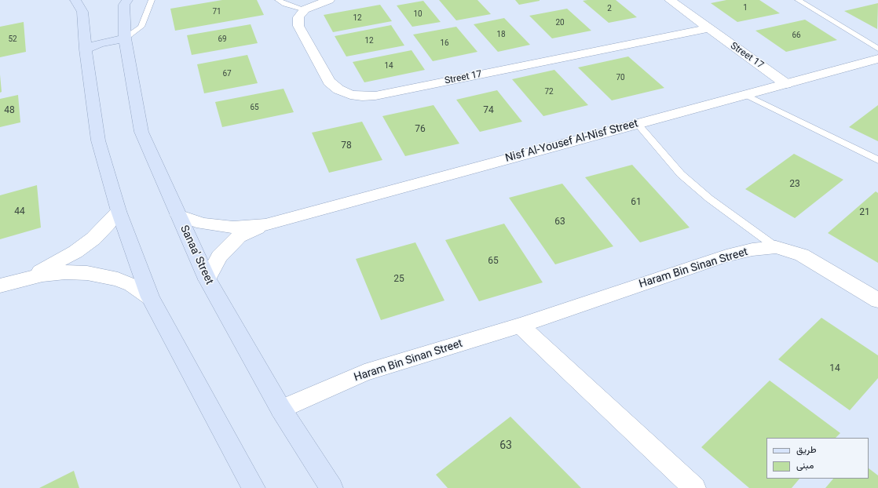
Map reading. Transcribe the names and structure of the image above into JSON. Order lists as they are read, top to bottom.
{
  "streets": {
    "main road": ["Sanaa' Street"],
    "street": ["Street 17", "Nisf Al-Yousef Al-Nisf Street", "Haram Bin Sinan Street"]
  },
  "crossings": [
    ["Street 17", "Nisf Al-Yousef Al-Nisf Street"],
    ["Nisf Al-Yousef Al-Nisf Street", "Sanaa' Street"],
    ["Sanaa' Street", "Haram Bin Sinan Street"]
  ],
  "house_numbers": [
    "1",
    "2",
    "71",
    "10",
    "12",
    "20",
    "18",
    "66",
    "52",
    "69",
    "12",
    "16",
    "14",
    "67",
    "70",
    "72",
    "65",
    "48",
    "74",
    "76",
    "78",
    "23",
    "61",
    "44",
    "21",
    "63",
    "65",
    "25",
    "14",
    "63"
  ],
  "legend": ["طريق", "مبنى"]
}
